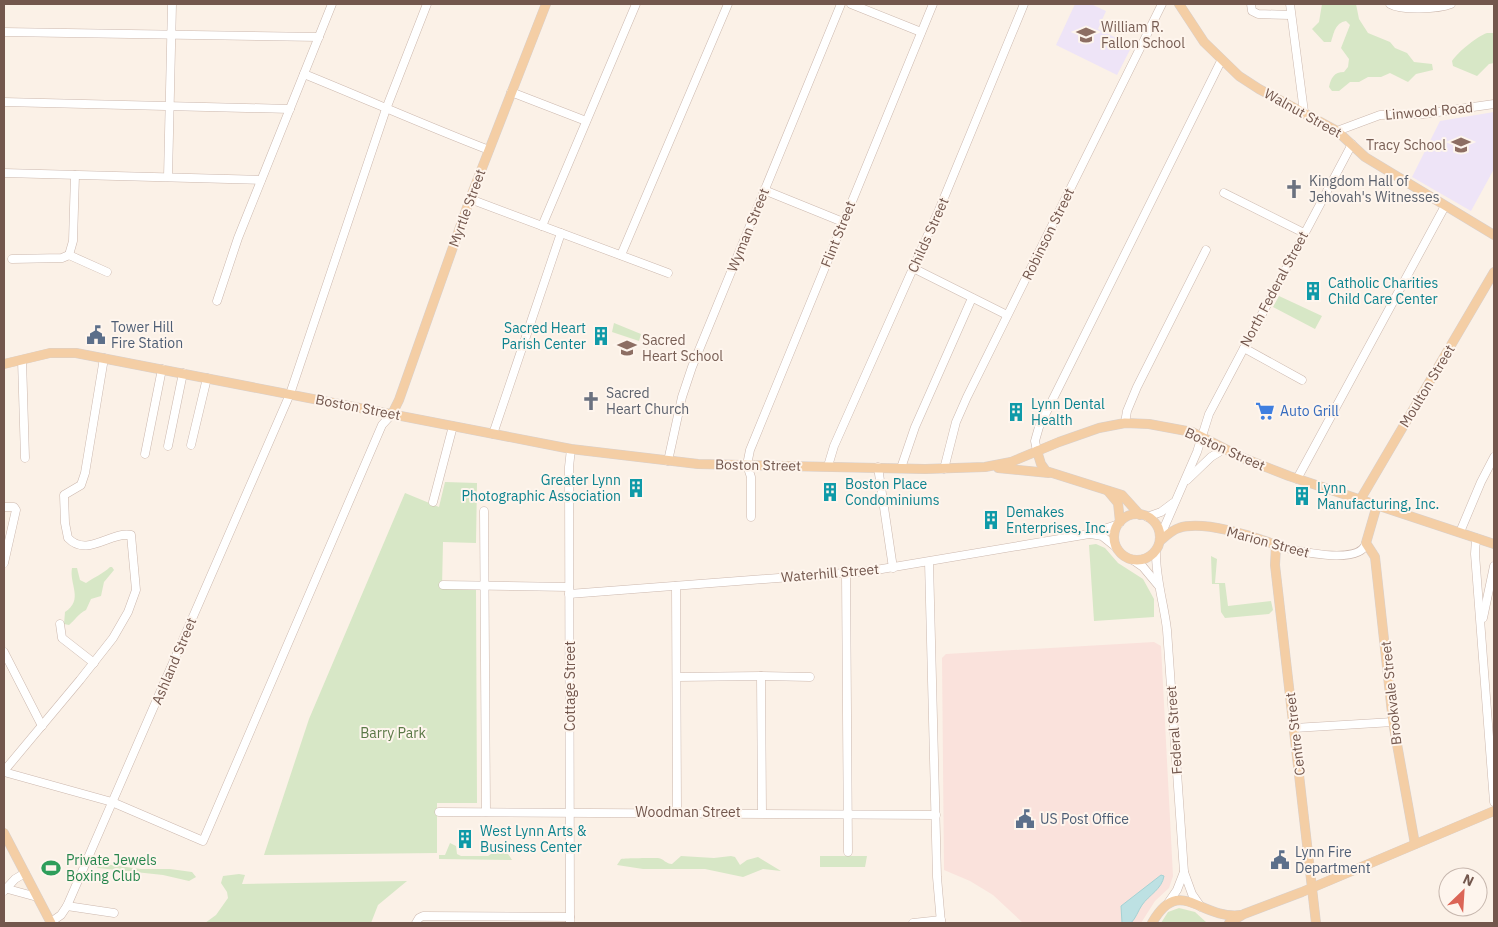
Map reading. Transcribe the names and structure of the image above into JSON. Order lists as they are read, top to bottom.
{
  "streets": {
    "main road": [
      "Walnut Street",
      "Myrtle Street",
      "Moulton Street",
      "Boston Street",
      "Marion Street",
      "Brookvale Street",
      "Centre Street"
    ],
    "street": [
      "Linwood Road",
      "Wyman Street",
      "Flint Street",
      "Robinson Street",
      "Childs Street",
      "North Federal Street",
      "Waterhill Street",
      "Ashland Street",
      "Cottage Street",
      "Federal Street",
      "Woodman Street"
    ]
  },
  "crossings": [
    ["Linwood Road", "Walnut Street"],
    ["Walnut Street", "North Federal Street"],
    ["Myrtle Street", "Boston Street"],
    ["Wyman Street", "Boston Street"],
    ["Flint Street", "Boston Street"],
    ["Robinson Street", "Boston Street"],
    ["Childs Street", "Boston Street"],
    ["North Federal Street", "Boston Street"],
    ["Moulton Street", "Boston Street"],
    ["Boston Street", "Ashland Street"],
    ["Boston Street", "Cottage Street"],
    ["Marion Street", "Waterhill Street"],
    ["Marion Street", "Brookvale Street"],
    ["Marion Street", "Federal Street"],
    ["Marion Street", "Centre Street"],
    ["Waterhill Street", "Cottage Street"],
    ["Waterhill Street", "Federal Street"],
    ["Cottage Street", "Woodman Street"]
  ],
  "parks": ["Barry Park"],
  "places": {
    "school or university": ["William R. Fallon School", "Tracy School", "Sacred Heart School"],
    "church": ["Kingdom Hall of Jehovah's Witnesses", "Sacred Heart Church"],
    "building": [
      "Catholic Charities Child Care Center",
      "Sacred Heart Parish Center",
      "Lynn Dental Health",
      "Greater Lynn Photographic Association",
      "Boston Place Condominiums",
      "Lynn Manufacturing, Inc.",
      "Demakes Enterprises, Inc.",
      "West Lynn Arts & Business Center"
    ],
    "public building": ["Tower Hill Fire Station", "US Post Office", "Lynn Fire Department"],
    "supermarket": ["Auto Grill"],
    "sports": ["Private Jewels Boxing Club"]
  },
  "north": "top right"
}
